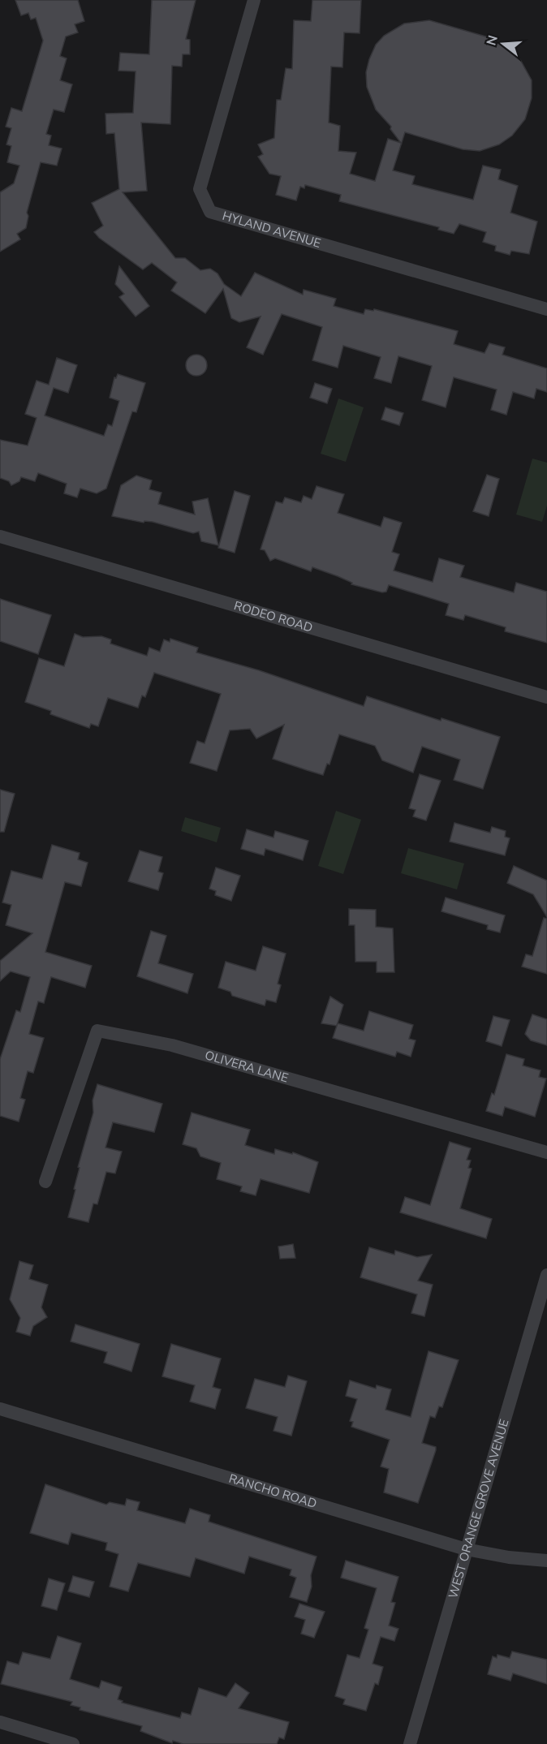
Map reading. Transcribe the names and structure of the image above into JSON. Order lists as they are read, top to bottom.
{
  "streets": {
    "street": [
      "HYLAND AVENUE",
      "RODEO ROAD",
      "OLIVERA LANE",
      "RANCHO ROAD",
      "WEST ORANGE GROVE AVENUE"
    ]
  },
  "crossings": [
    ["RANCHO ROAD", "WEST ORANGE GROVE AVENUE"]
  ],
  "north": "left"
}
